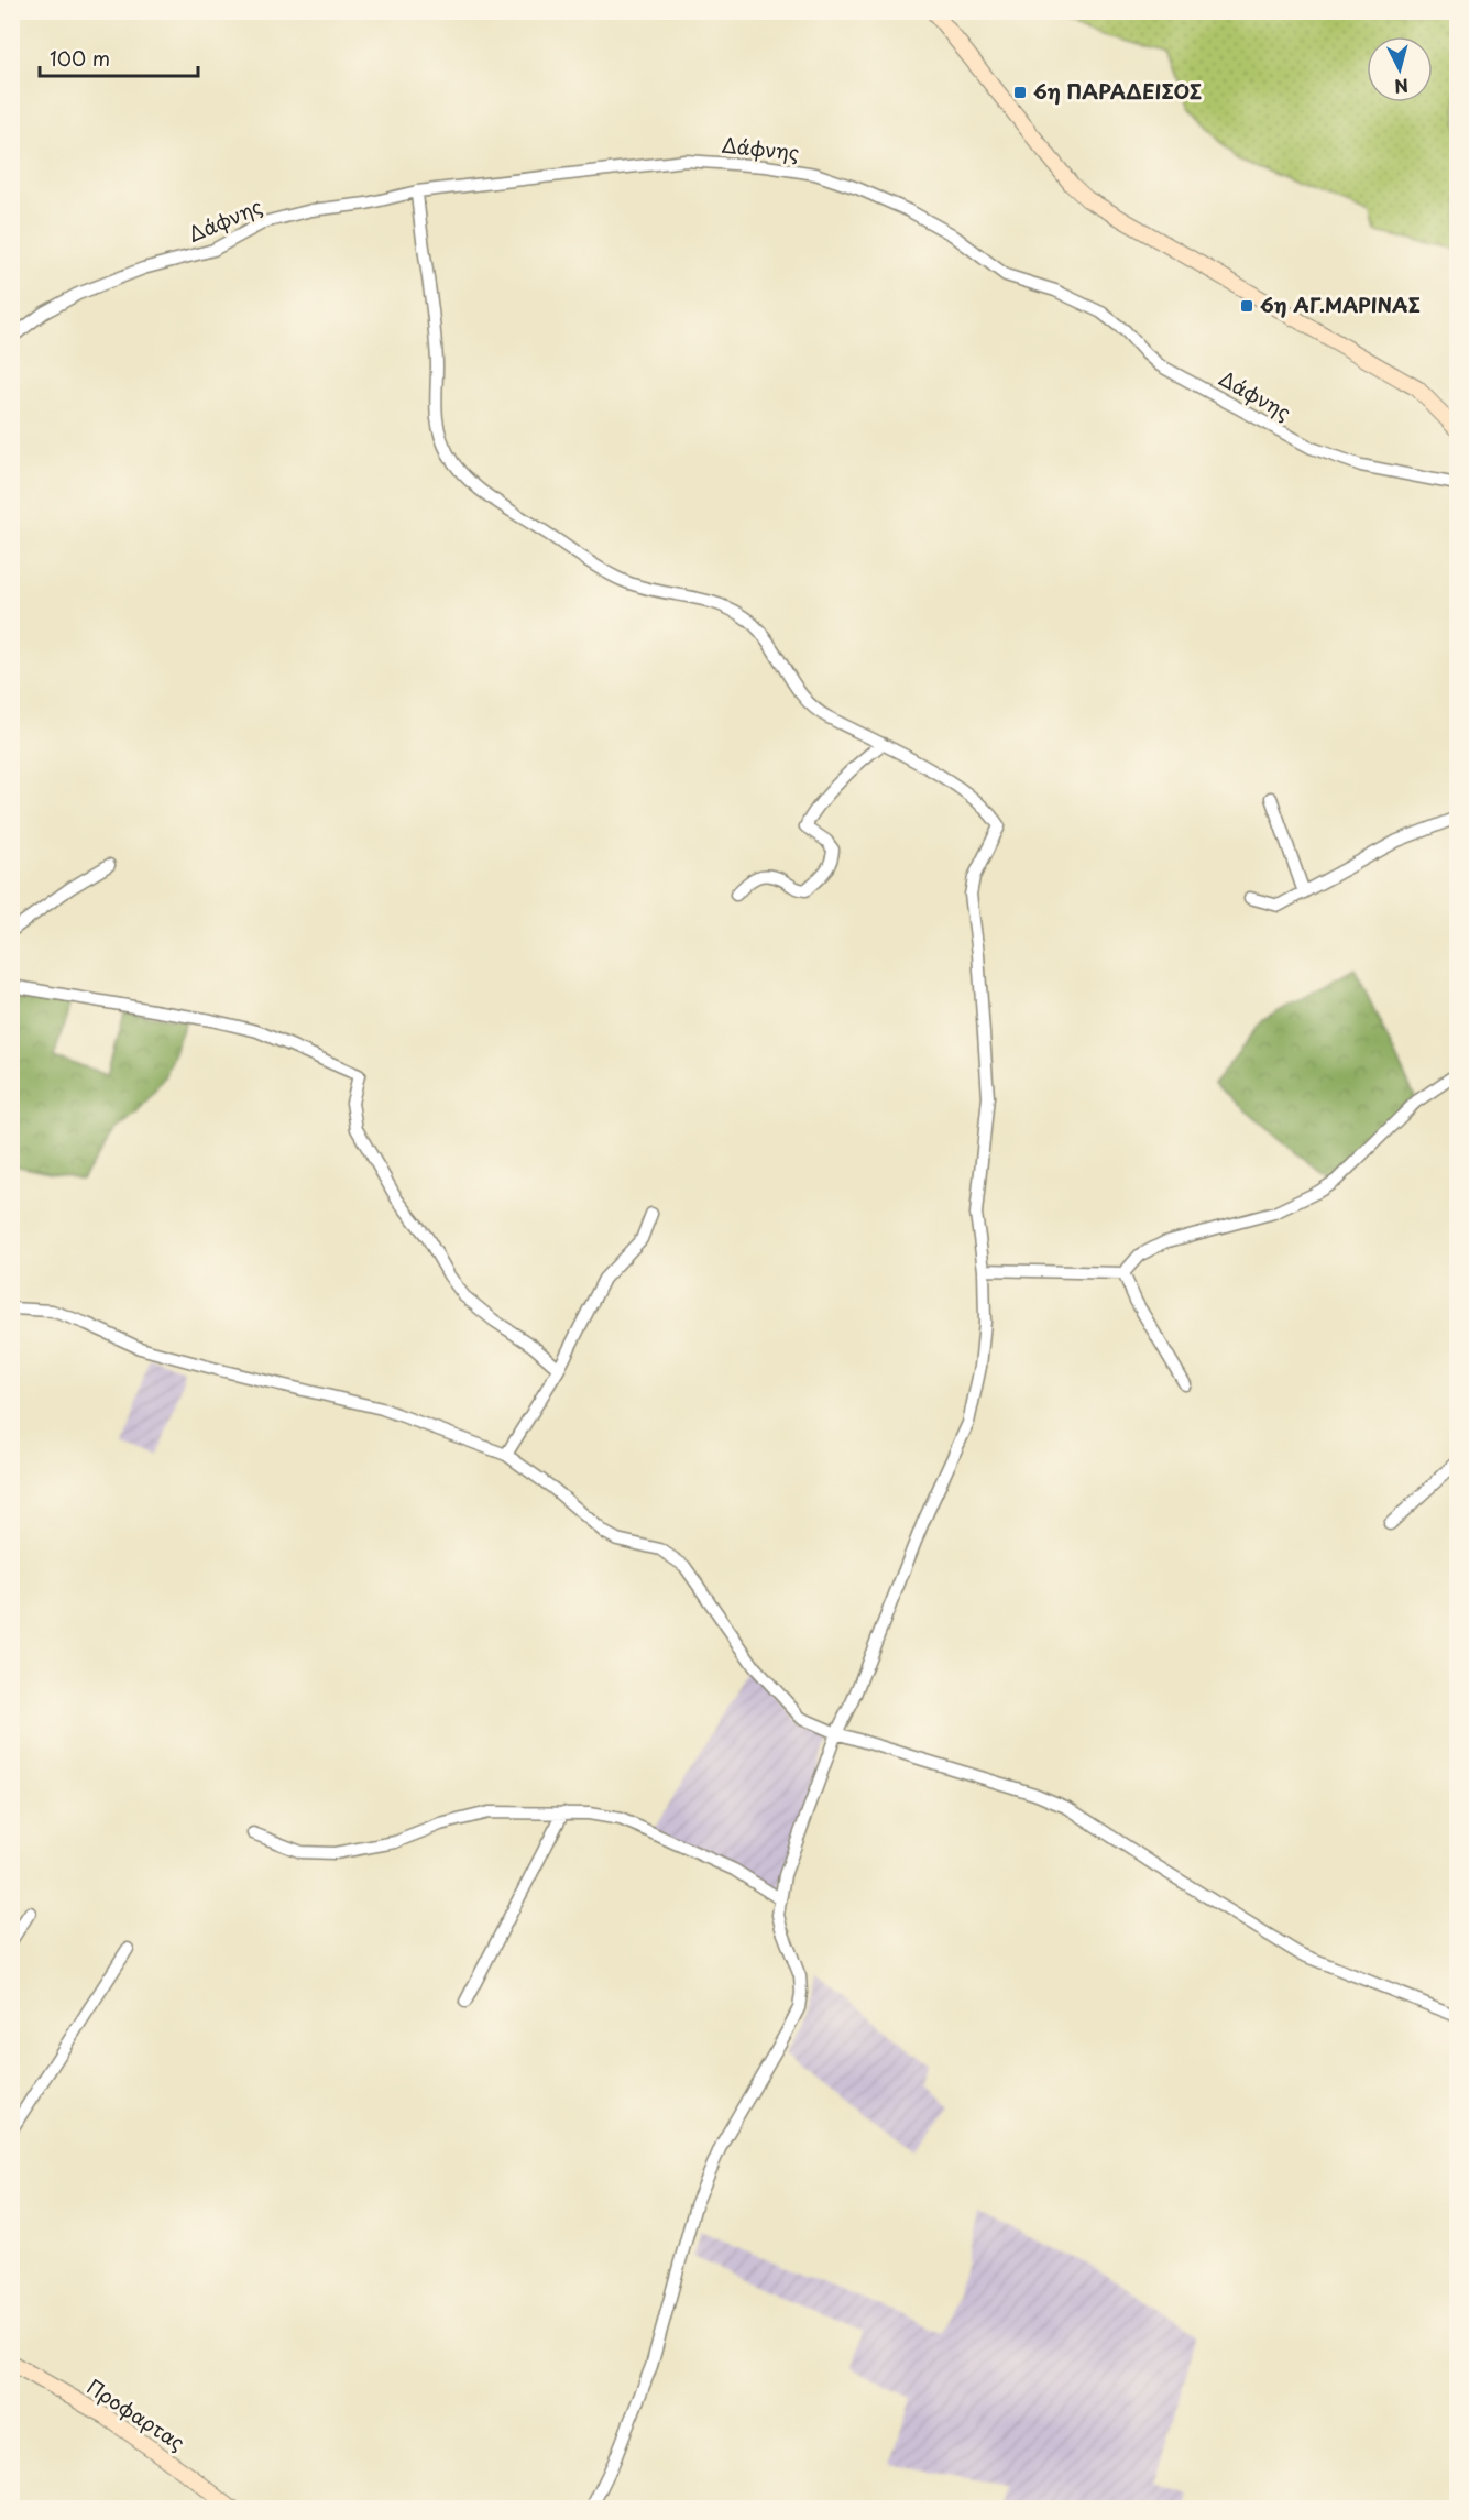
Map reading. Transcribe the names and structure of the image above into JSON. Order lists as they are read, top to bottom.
{
  "streets": {
    "main road": ["Προφαρτας"],
    "street": ["Δάφνης"]
  },
  "places": {
    "transit": ["6η ΠΑΡΑΔΕΙΣΟΣ", "6η ΑΓ.ΜΑΡΙΝΑΣ"]
  },
  "scale_bar": "100 m",
  "north": "bottom"
}
